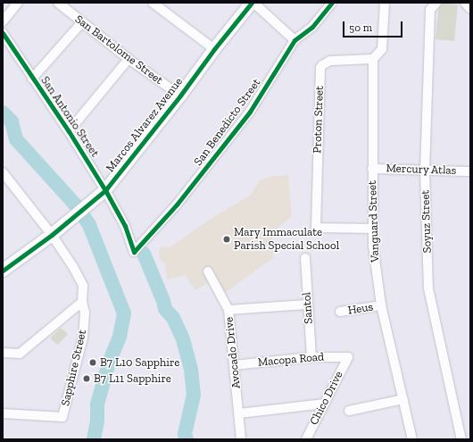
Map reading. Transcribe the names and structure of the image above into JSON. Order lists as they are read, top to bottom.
{
  "streets": {
    "main road": ["Marcos Alvarez Avenue"],
    "street": [
      "San Bartolome Street",
      "San Antonio Street",
      "Proton Street",
      "San Benedicto Street",
      "Mercury Atlas",
      "Vanguard Street",
      "Soyuz Street",
      "Santol",
      "Heus",
      "Avocado Drive",
      "Macopa Road",
      "Sapphire Street",
      "Chico Drive"
    ]
  },
  "crossings": [
    ["San Bartolome Street", "Marcos Alvarez Avenue"],
    ["San Antonio Street", "San Benedicto Street"],
    ["San Antonio Street", "Marcos Alvarez Avenue"],
    ["Proton Street", "Vanguard Street"],
    ["Marcos Alvarez Avenue", "Sapphire Street"],
    ["Mercury Atlas", "Vanguard Street"],
    ["Mercury Atlas", "Soyuz Street"],
    ["Vanguard Street", "Heus"],
    ["Santol", "Macopa Road"],
    ["Avocado Drive", "Macopa Road"],
    ["Macopa Road", "Chico Drive"]
  ],
  "places": ["Mary Immaculate Parish Special School", "B7 L10 Sapphire", "B7 L11 Sapphire"],
  "scale_bar": "50 m"
}
